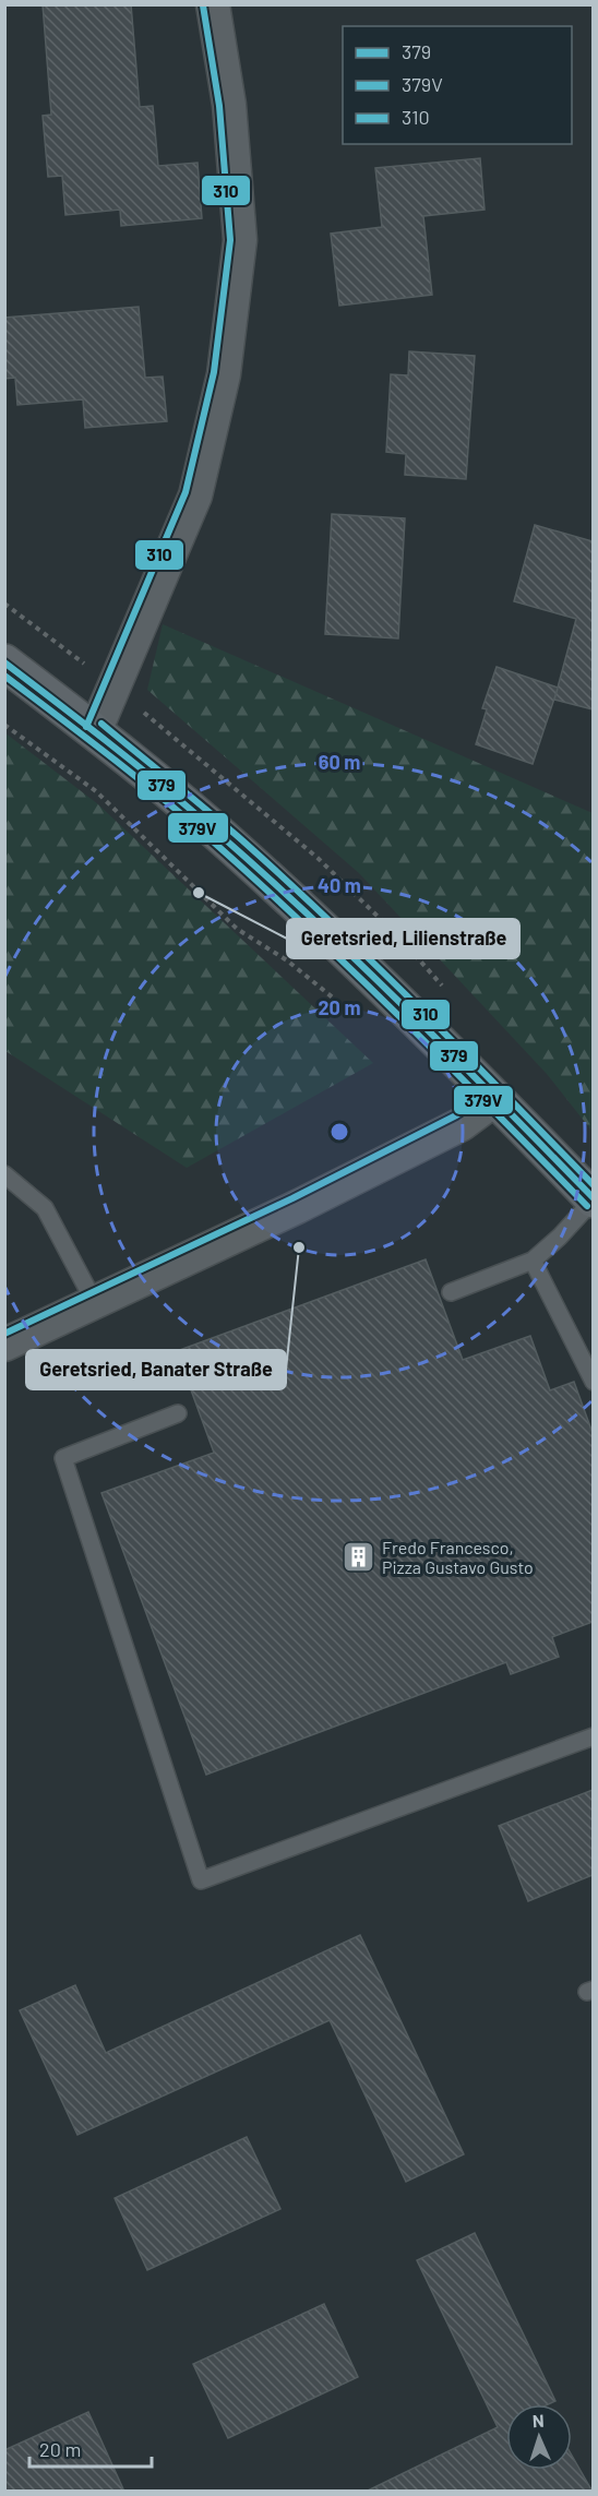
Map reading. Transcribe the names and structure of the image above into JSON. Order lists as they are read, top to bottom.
{
  "places": {
    "other": ["Geretsried, Lilienstraße", "Geretsried, Banater Straße"],
    "building": ["Fredo Francesco, Pizza Gustavo Gusto"]
  },
  "lines": ["transit line 310", "transit line 379", "transit line 379V"],
  "legend": ["379", "379V", "310"],
  "scale_bar": "20 m",
  "north": "top",
  "rings": ["60 m", "40 m", "20 m"]
}
